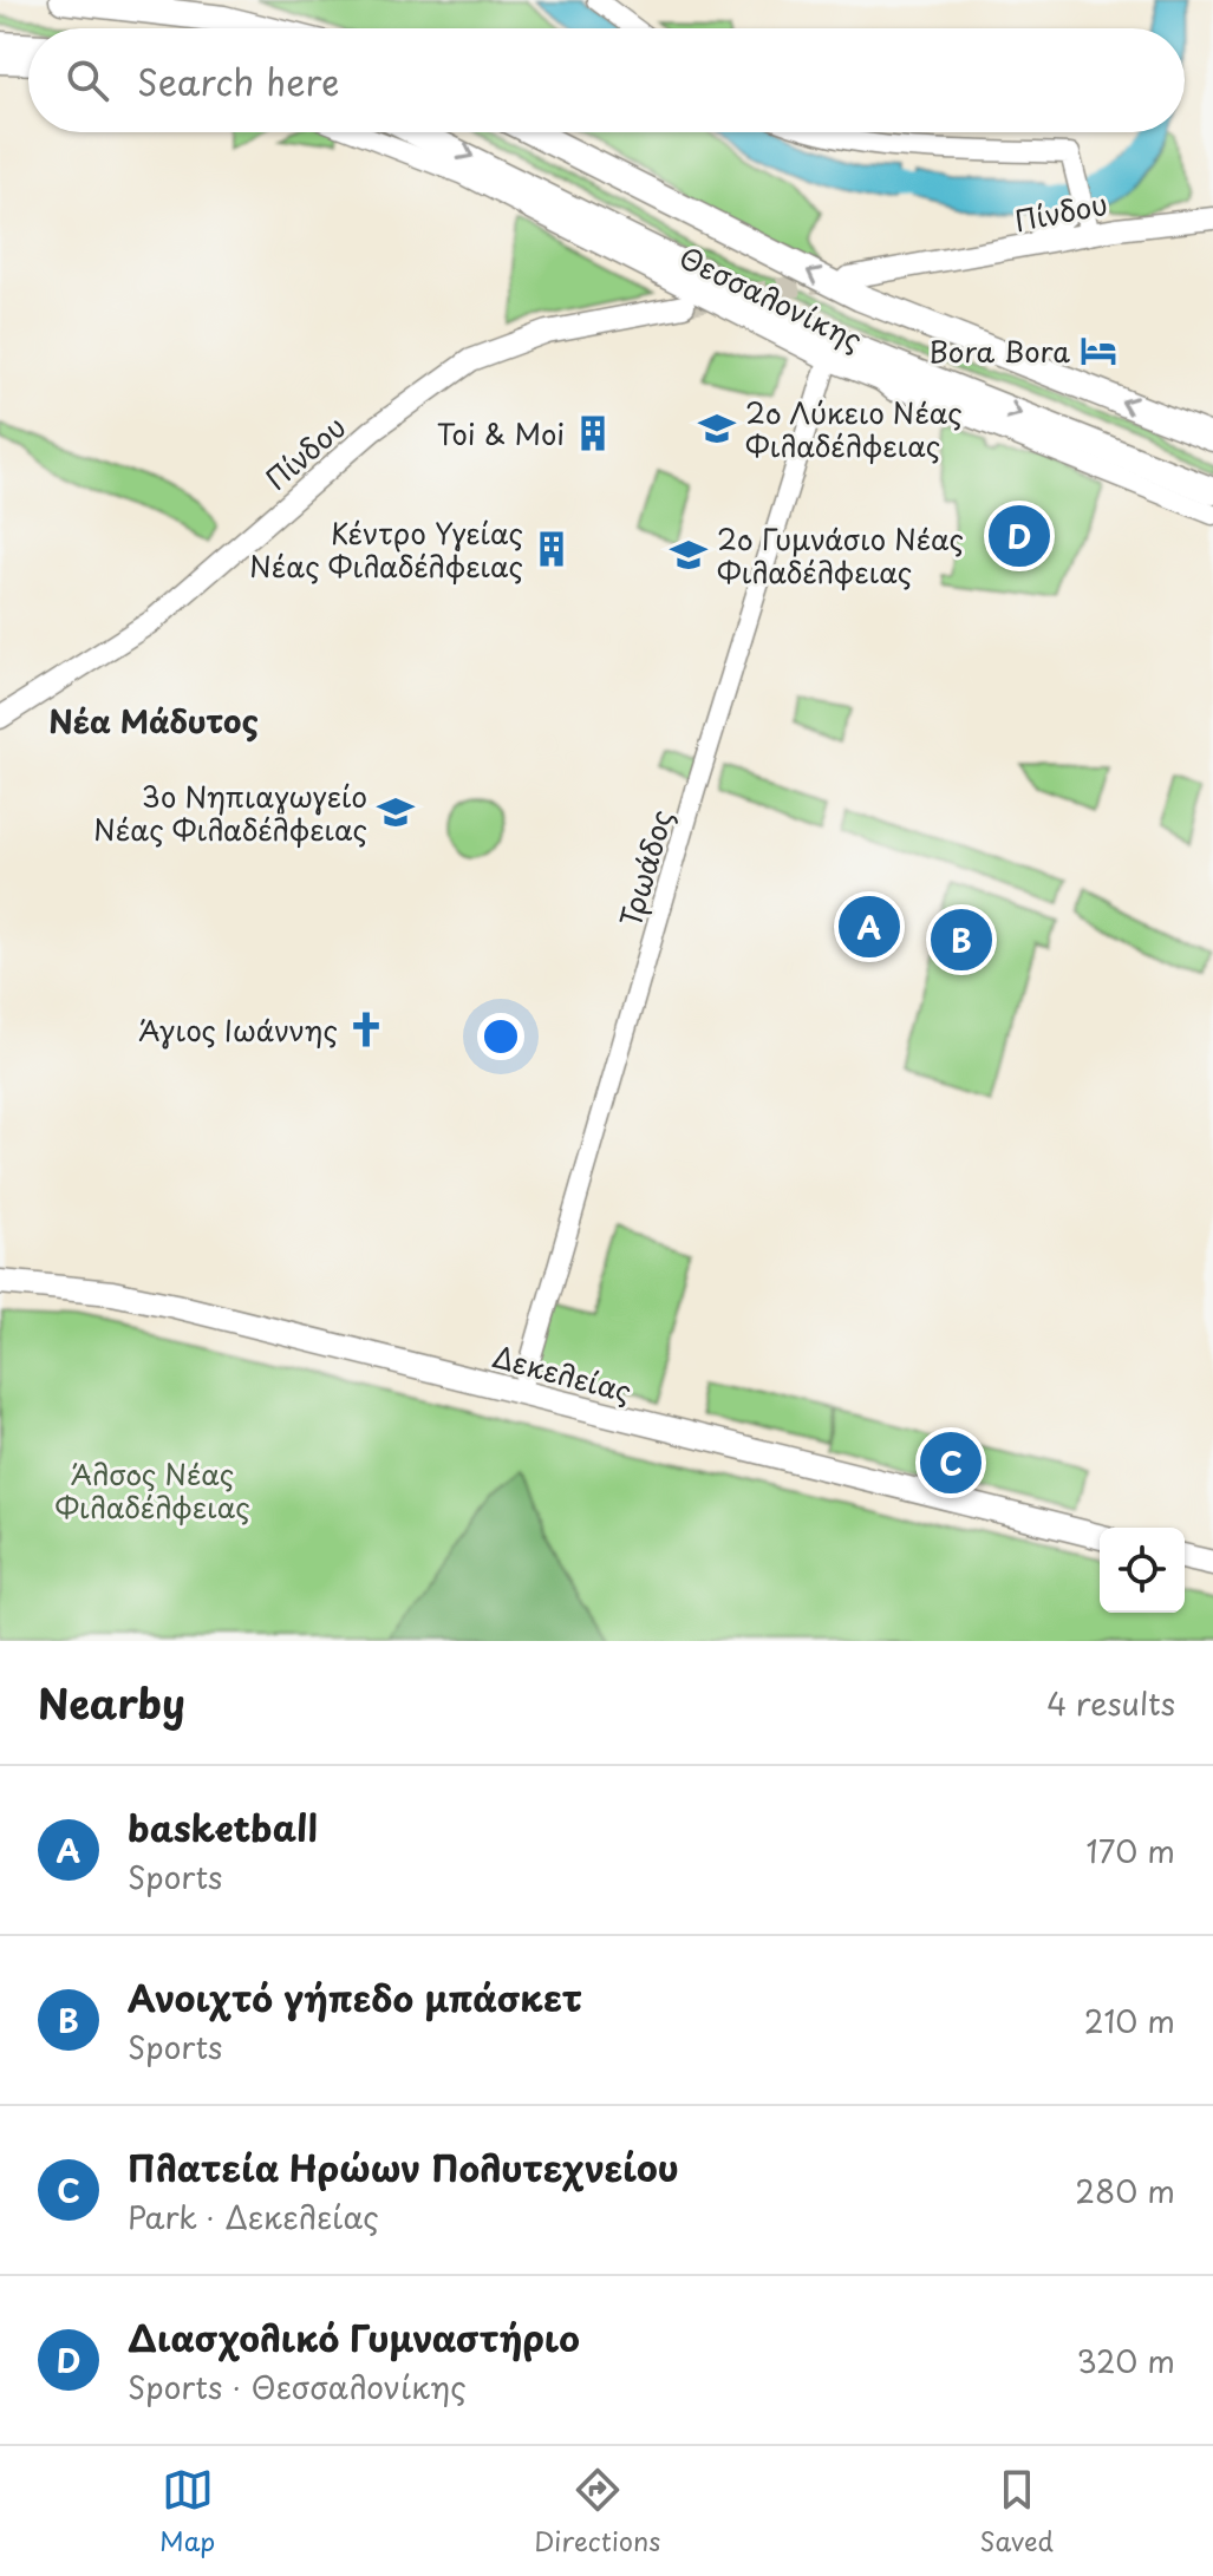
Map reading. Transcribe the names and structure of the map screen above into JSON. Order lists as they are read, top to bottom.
{
  "streets": {
    "main road": ["Πίνδου", "Δεκελείας"],
    "street": ["Θεσσαλονίκης", "Τρωάδος"]
  },
  "crossings": [
    ["Θεσσαλονίκης", "Τρωάδος"],
    ["Τρωάδος", "Δεκελείας"]
  ],
  "districts": ["Νέα Μάδυτος"],
  "parks": ["Άλσος Νέας Φιλαδέλφειας"],
  "places": {
    "hotel": ["Bora Bora"],
    "school or university": ["2ο Λύκειο Νέας Φιλαδέλφειας", "2ο Γυμνάσιο Νέας Φιλαδέλφειας", "3ο Νηπιαγωγείο Νέας Φιλαδέλφειας"],
    "building": ["Toi & Moi", "Κέντρο Υγείας Νέας Φιλαδέλφειας"],
    "church": ["Άγιος Ιωάννης"]
  },
  "page": {
    "search": "Search here",
    "pins": [
      "D",
      "A",
      "B",
      "C"
    ],
    "heading": ["Nearby", "4 results"],
    "list": [
      {
        "mark": "A",
        "name": "basketball",
        "note": "Sports",
        "value": "170 m"
      },
      {
        "mark": "B",
        "name": "Ανοιχτό γήπεδο μπάσκετ",
        "note": "Sports",
        "value": "210 m"
      },
      {
        "mark": "C",
        "name": "Πλατεία Ηρώων Πολυτεχνείου",
        "note": "Park · Δεκελείας",
        "value": "280 m"
      },
      {
        "mark": "D",
        "name": "Διασχολικό Γυμναστήριο",
        "note": "Sports · Θεσσαλονίκης",
        "value": "320 m"
      }
    ],
    "nav": ["Map", "Directions", "Saved"]
  }
}
